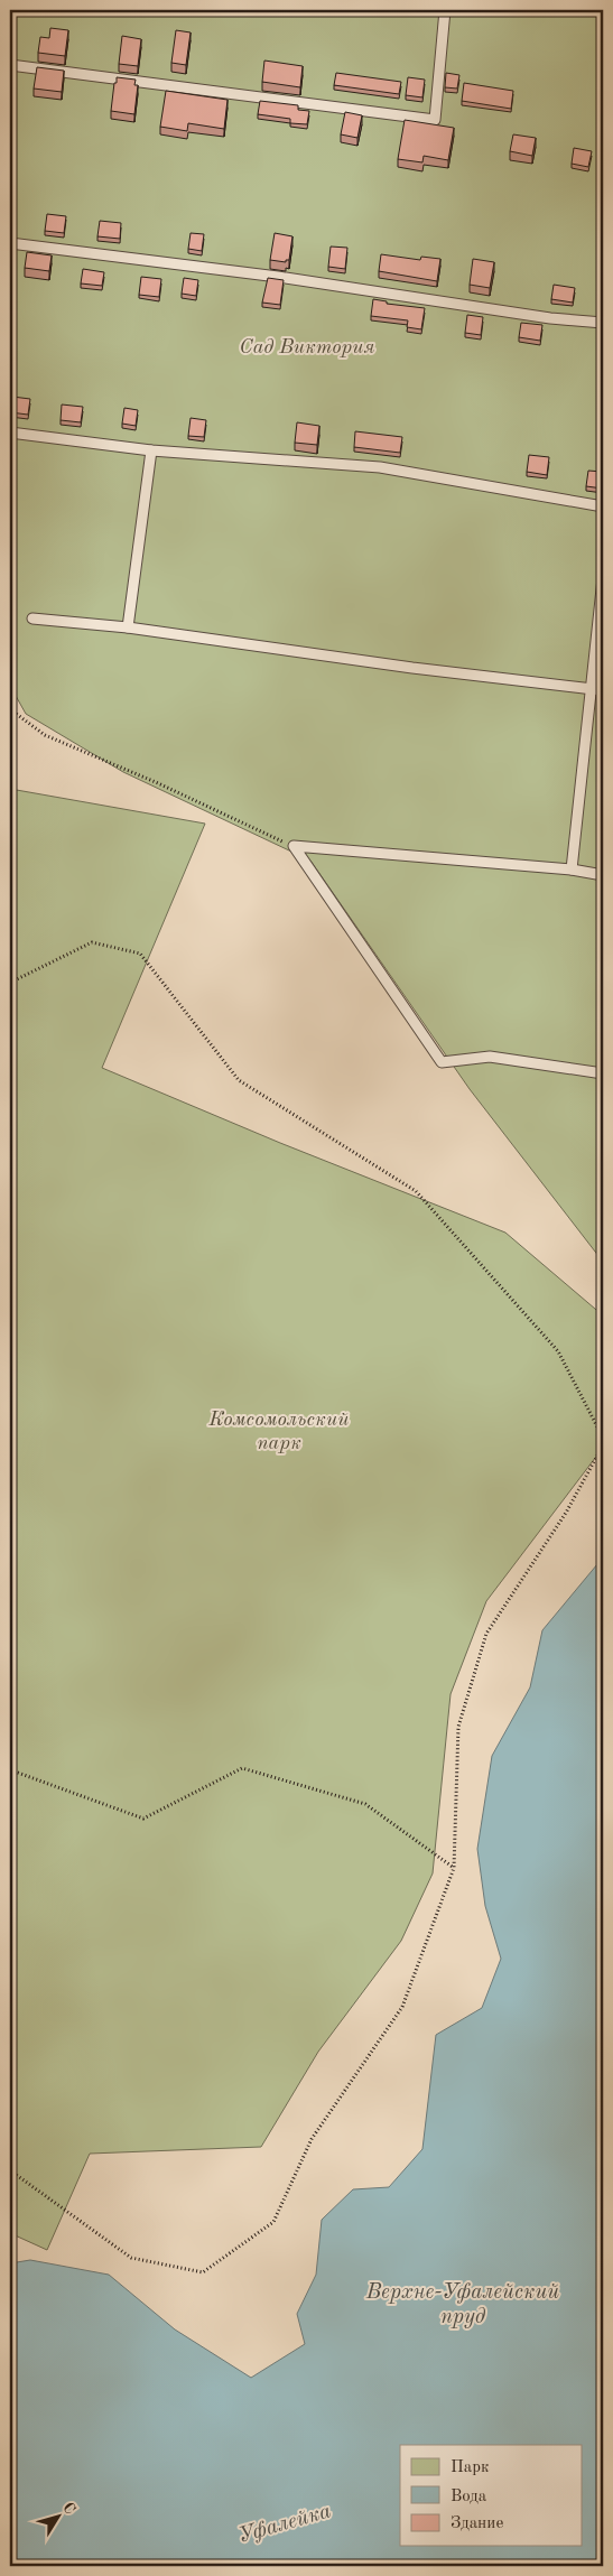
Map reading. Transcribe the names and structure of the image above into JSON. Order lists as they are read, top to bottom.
{
  "water": ["Верхне-Уфалейский пруд", "Уфалейка"],
  "parks": ["Сад Виктория", "Комсомольский парк"],
  "legend": ["Парк", "Вода", "Здание"],
  "north": "top right"
}
